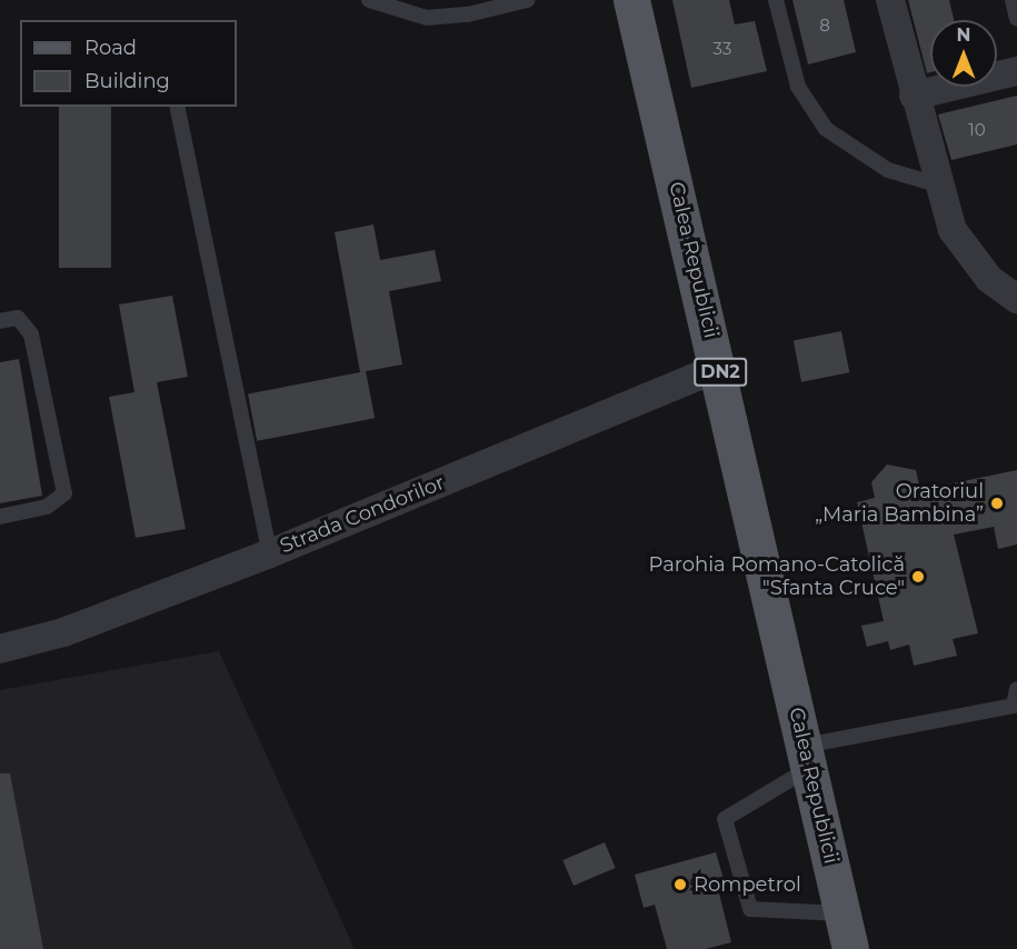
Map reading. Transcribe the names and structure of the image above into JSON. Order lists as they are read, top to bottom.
{
  "streets": {
    "main road": ["Calea Republicii", "DN2"],
    "street": ["Strada Condorilor"]
  },
  "crossings": [
    ["Calea Republicii", "Strada Condorilor"]
  ],
  "places": ["Oratoriul „Maria Bambina”", "Parohia Romano-Catolică \"Sfanta Cruce\"", "Rompetrol"],
  "house_numbers": ["8", "33", "10"],
  "legend": ["Road", "Building"],
  "north": "top"
}
